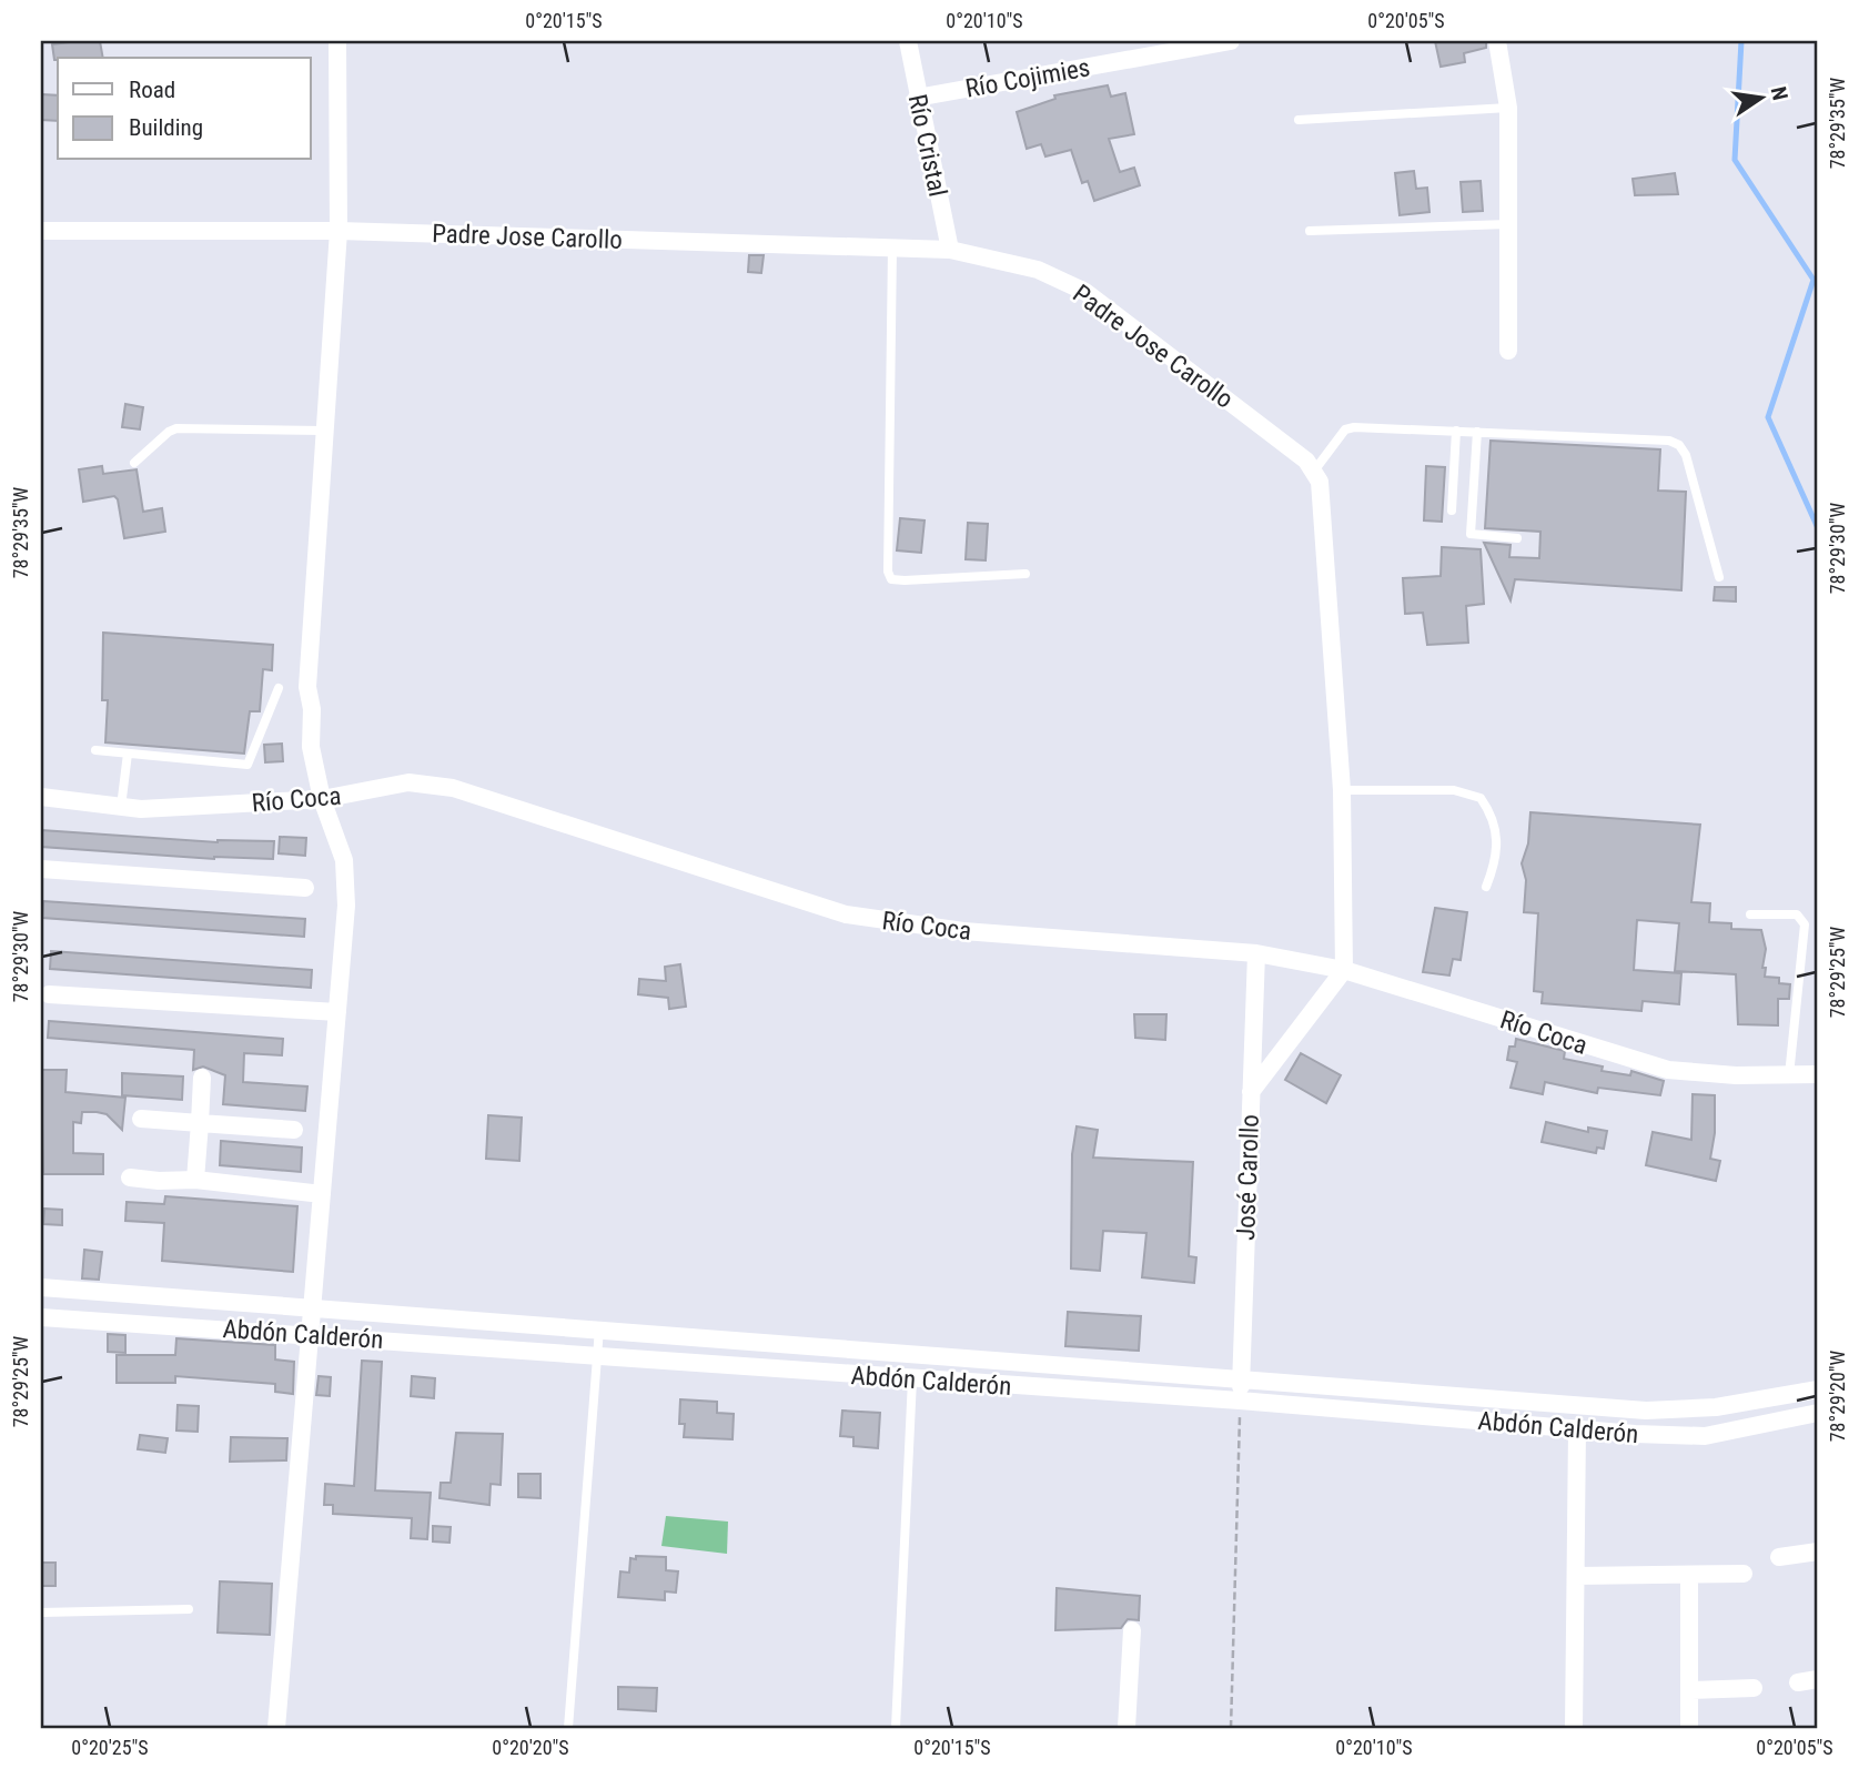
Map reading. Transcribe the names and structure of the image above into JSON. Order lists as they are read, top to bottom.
{
  "streets": {
    "street": [
      "Río Cojimies",
      "Río Cristal",
      "Padre Jose Carollo",
      "Río Coca",
      "José Carollo",
      "Abdón Calderón"
    ]
  },
  "crossings": [
    ["Río Cojimies", "Río Cristal"],
    ["Río Cristal", "Padre Jose Carollo"],
    ["Río Coca", "José Carollo"],
    ["José Carollo", "Abdón Calderón"]
  ],
  "legend": ["Road", "Building"],
  "north": "right",
  "coordinates": [
    "0°20'15\"S",
    "0°20'10\"S",
    "0°20'05\"S",
    "78°29'35\"W",
    "78°29'30\"W",
    "78°29'25\"W",
    "78°29'20\"W",
    "0°20'25\"S",
    "0°20'20\"S"
  ]
}
